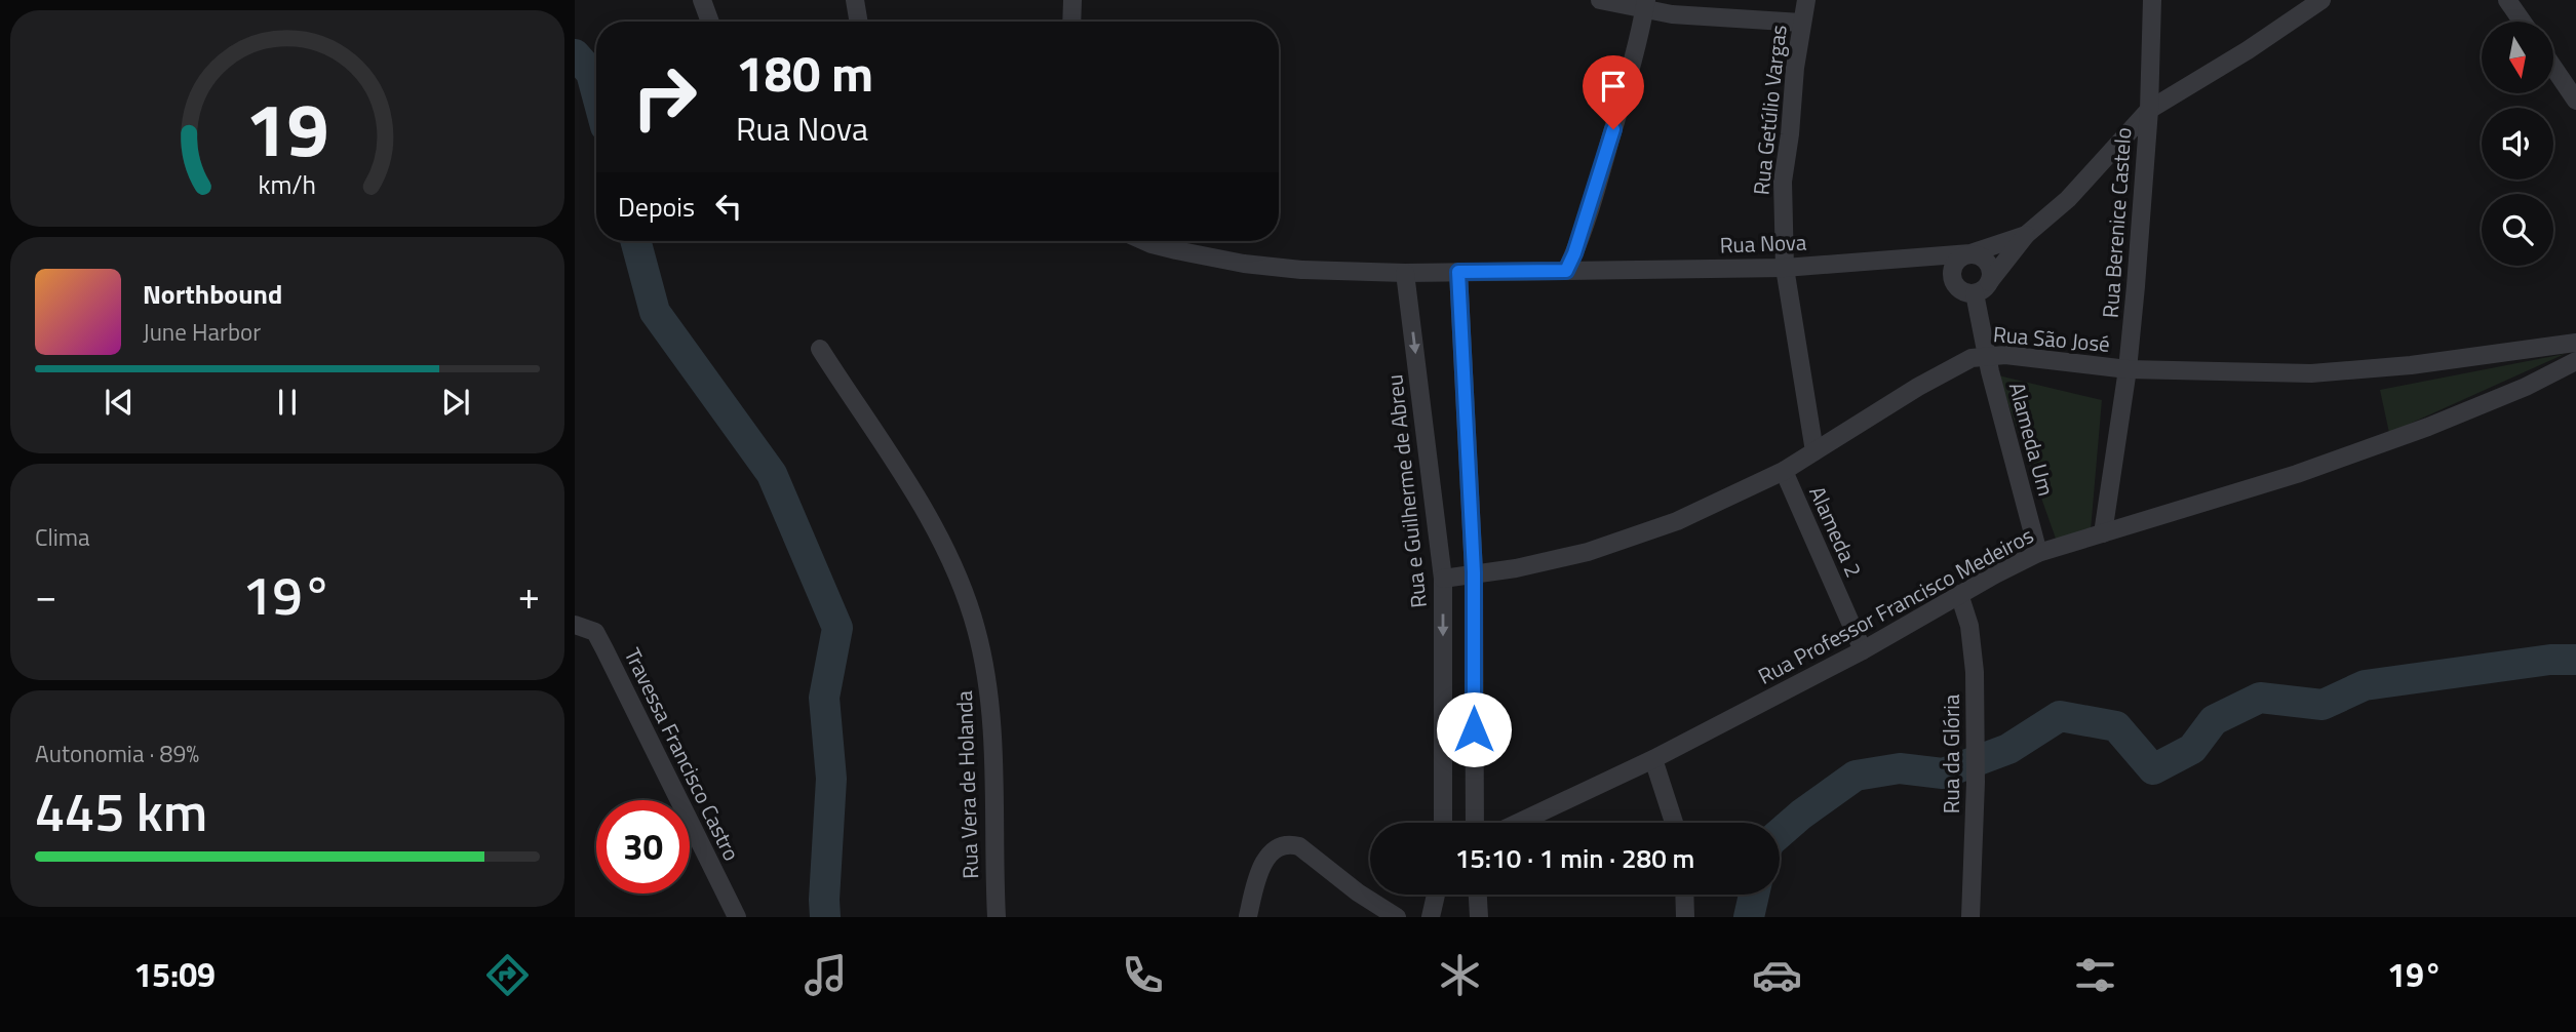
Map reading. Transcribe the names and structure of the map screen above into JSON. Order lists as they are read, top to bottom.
{
  "streets": {
    "street": [
      "Rua Getúlio Vargas",
      "Rua Berenice Castelo",
      "Rua Nova",
      "Rua São José",
      "Alameda Um",
      "Rua e Guilherme de Abreu",
      "Alameda 2",
      "Rua Professor Francisco Medeiros",
      "Travessa Francisco Castro",
      "Rua da Glória",
      "Rua Vera de Holanda"
    ]
  },
  "crossings": [
    ["Rua Getúlio Vargas", "Rua Nova"],
    ["Rua Berenice Castelo", "Rua Nova"],
    ["Rua Berenice Castelo", "Rua São José"],
    ["Rua Berenice Castelo", "Rua Professor Francisco Medeiros"],
    ["Rua Nova", "Alameda Um"],
    ["Rua Nova", "Rua e Guilherme de Abreu"],
    ["Rua São José", "Alameda Um"],
    ["Rua São José", "Rua e Guilherme de Abreu"],
    ["Rua São José", "Alameda 2"],
    ["Alameda Um", "Rua Professor Francisco Medeiros"],
    ["Alameda 2", "Rua Professor Francisco Medeiros"],
    ["Rua Professor Francisco Medeiros", "Rua da Glória"]
  ],
  "north": "bottom",
  "page": {
    "turn": ["180 m", "Rua Nova"],
    "then": "Depois",
    "song": ["Northbound", "June Harbor"],
    "tile": [
      "Clima",
      ["Autonomia · 89%", "445 km"]
    ],
    "heat": ["−", "19°", "+"],
    "limit": "30",
    "trip": "15:10 · 1 min · 280 m",
    "tabs": ["15:09", "19°"],
    "gauge": ["19", "km/h"]
  }
}
